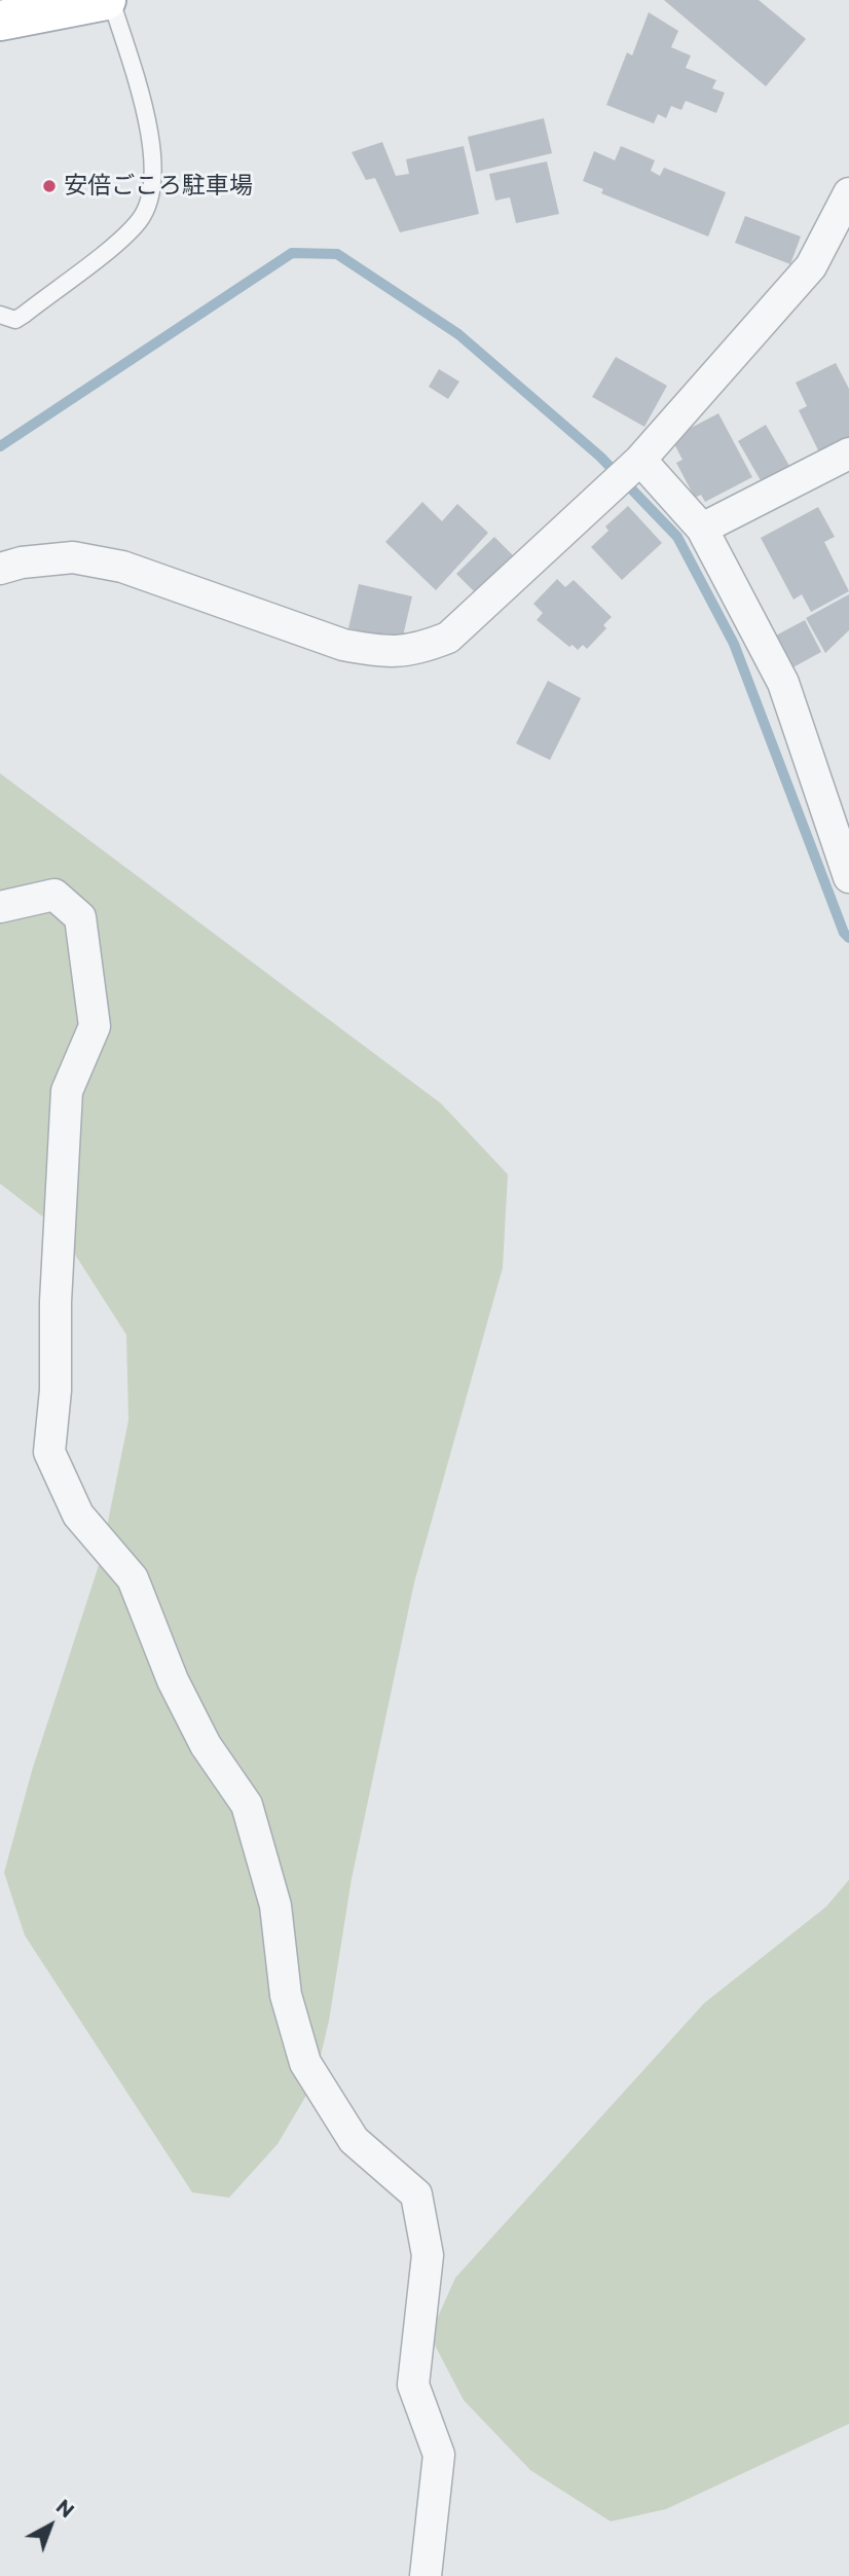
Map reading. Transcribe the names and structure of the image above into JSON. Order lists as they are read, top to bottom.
{
  "places": ["安倍ごころ駐車場"],
  "north": "top right"
}
